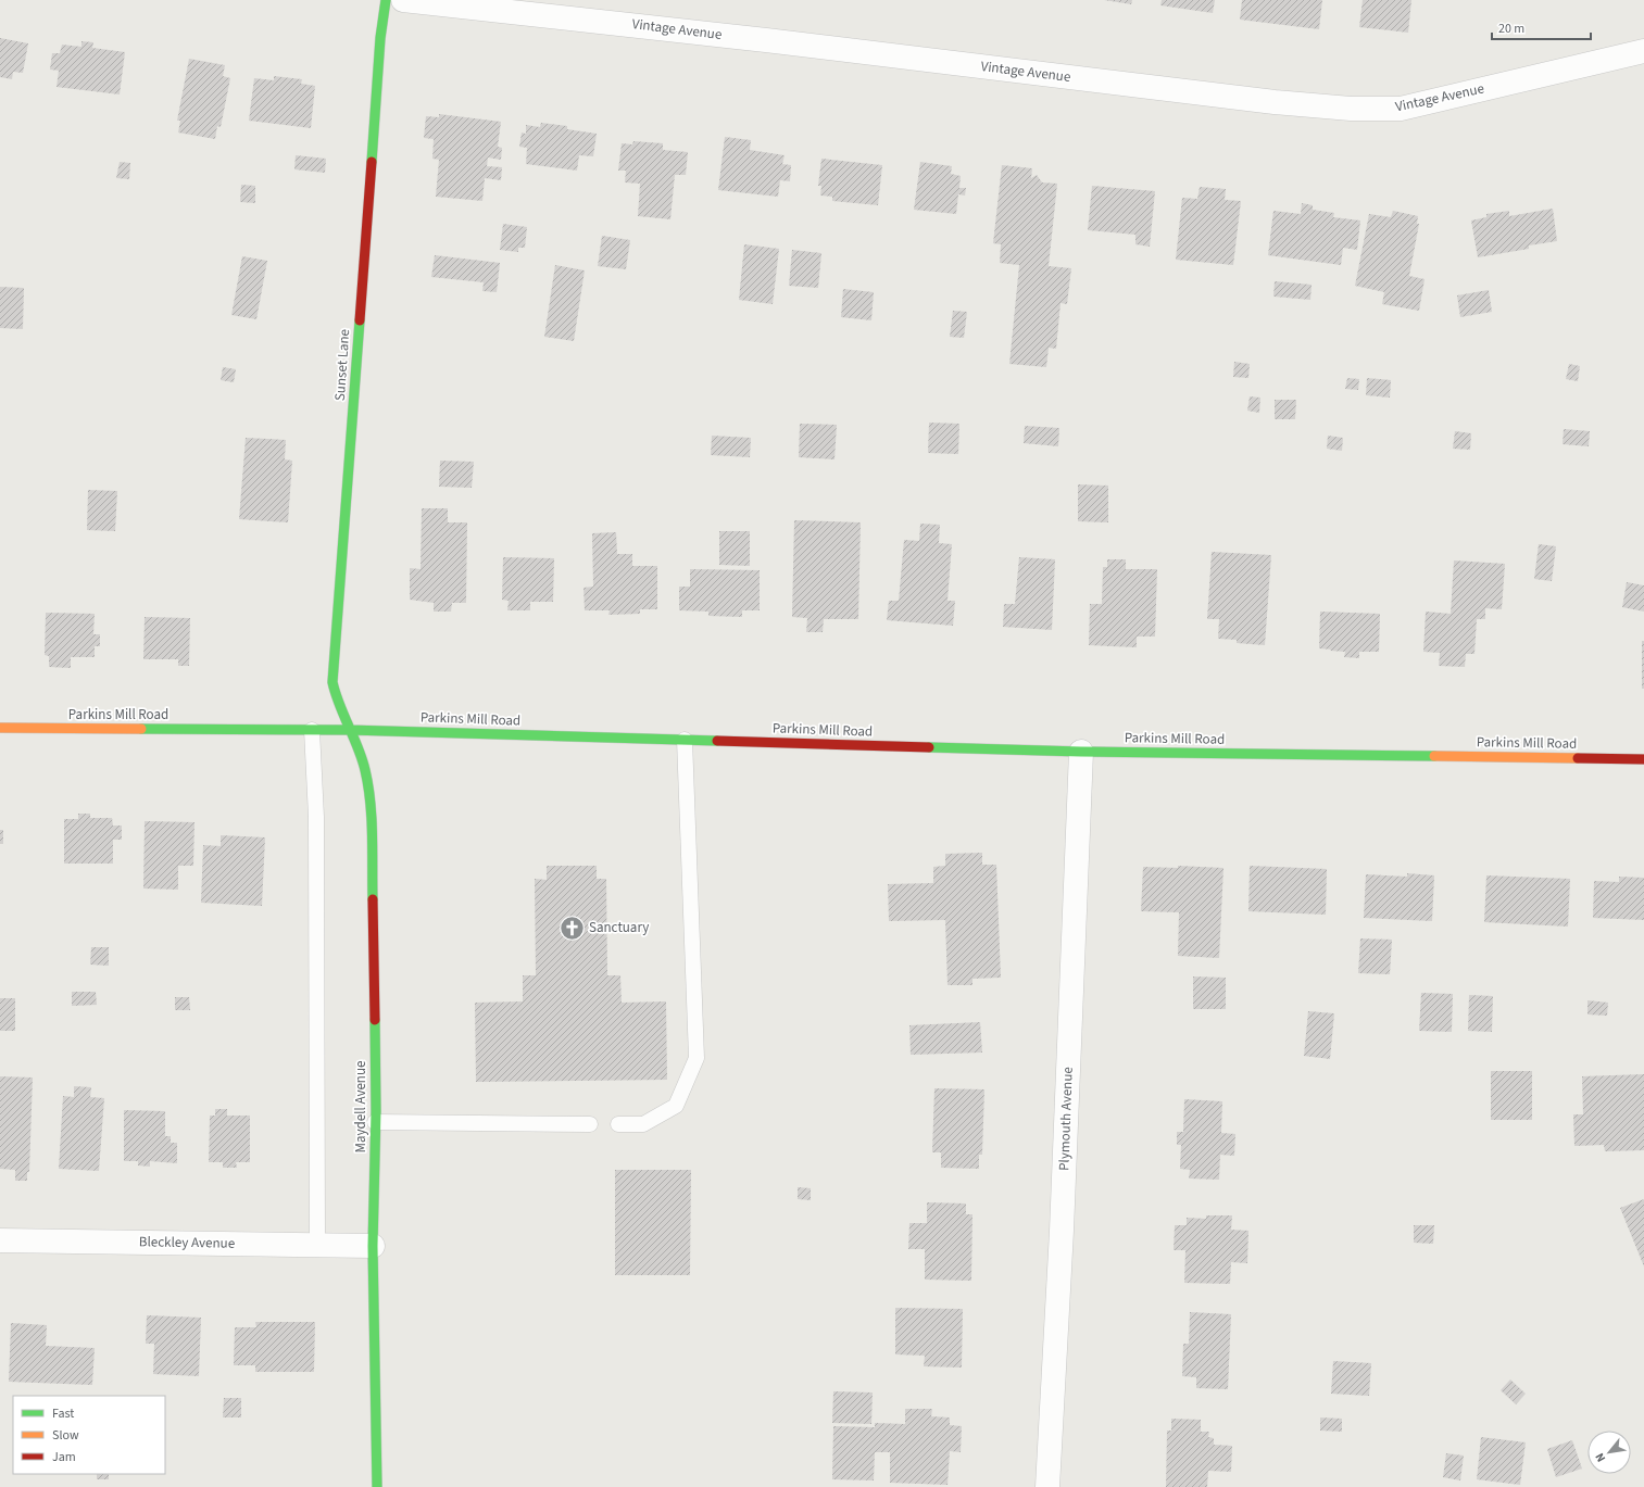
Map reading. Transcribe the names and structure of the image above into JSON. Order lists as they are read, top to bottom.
{
  "streets": {
    "street": [
      "Vintage Avenue",
      "Sunset Lane",
      "Parkins Mill Road",
      "Maydell Avenue",
      "Plymouth Avenue",
      "Bleckley Avenue"
    ]
  },
  "crossings": [
    ["Sunset Lane", "Parkins Mill Road"],
    ["Sunset Lane", "Maydell Avenue"],
    ["Parkins Mill Road", "Maydell Avenue"],
    ["Parkins Mill Road", "Plymouth Avenue"],
    ["Maydell Avenue", "Bleckley Avenue"]
  ],
  "places": {
    "church": ["Sanctuary"]
  },
  "legend": ["Fast", "Slow", "Jam"],
  "scale_bar": "20 m",
  "north": "bottom left"
}
